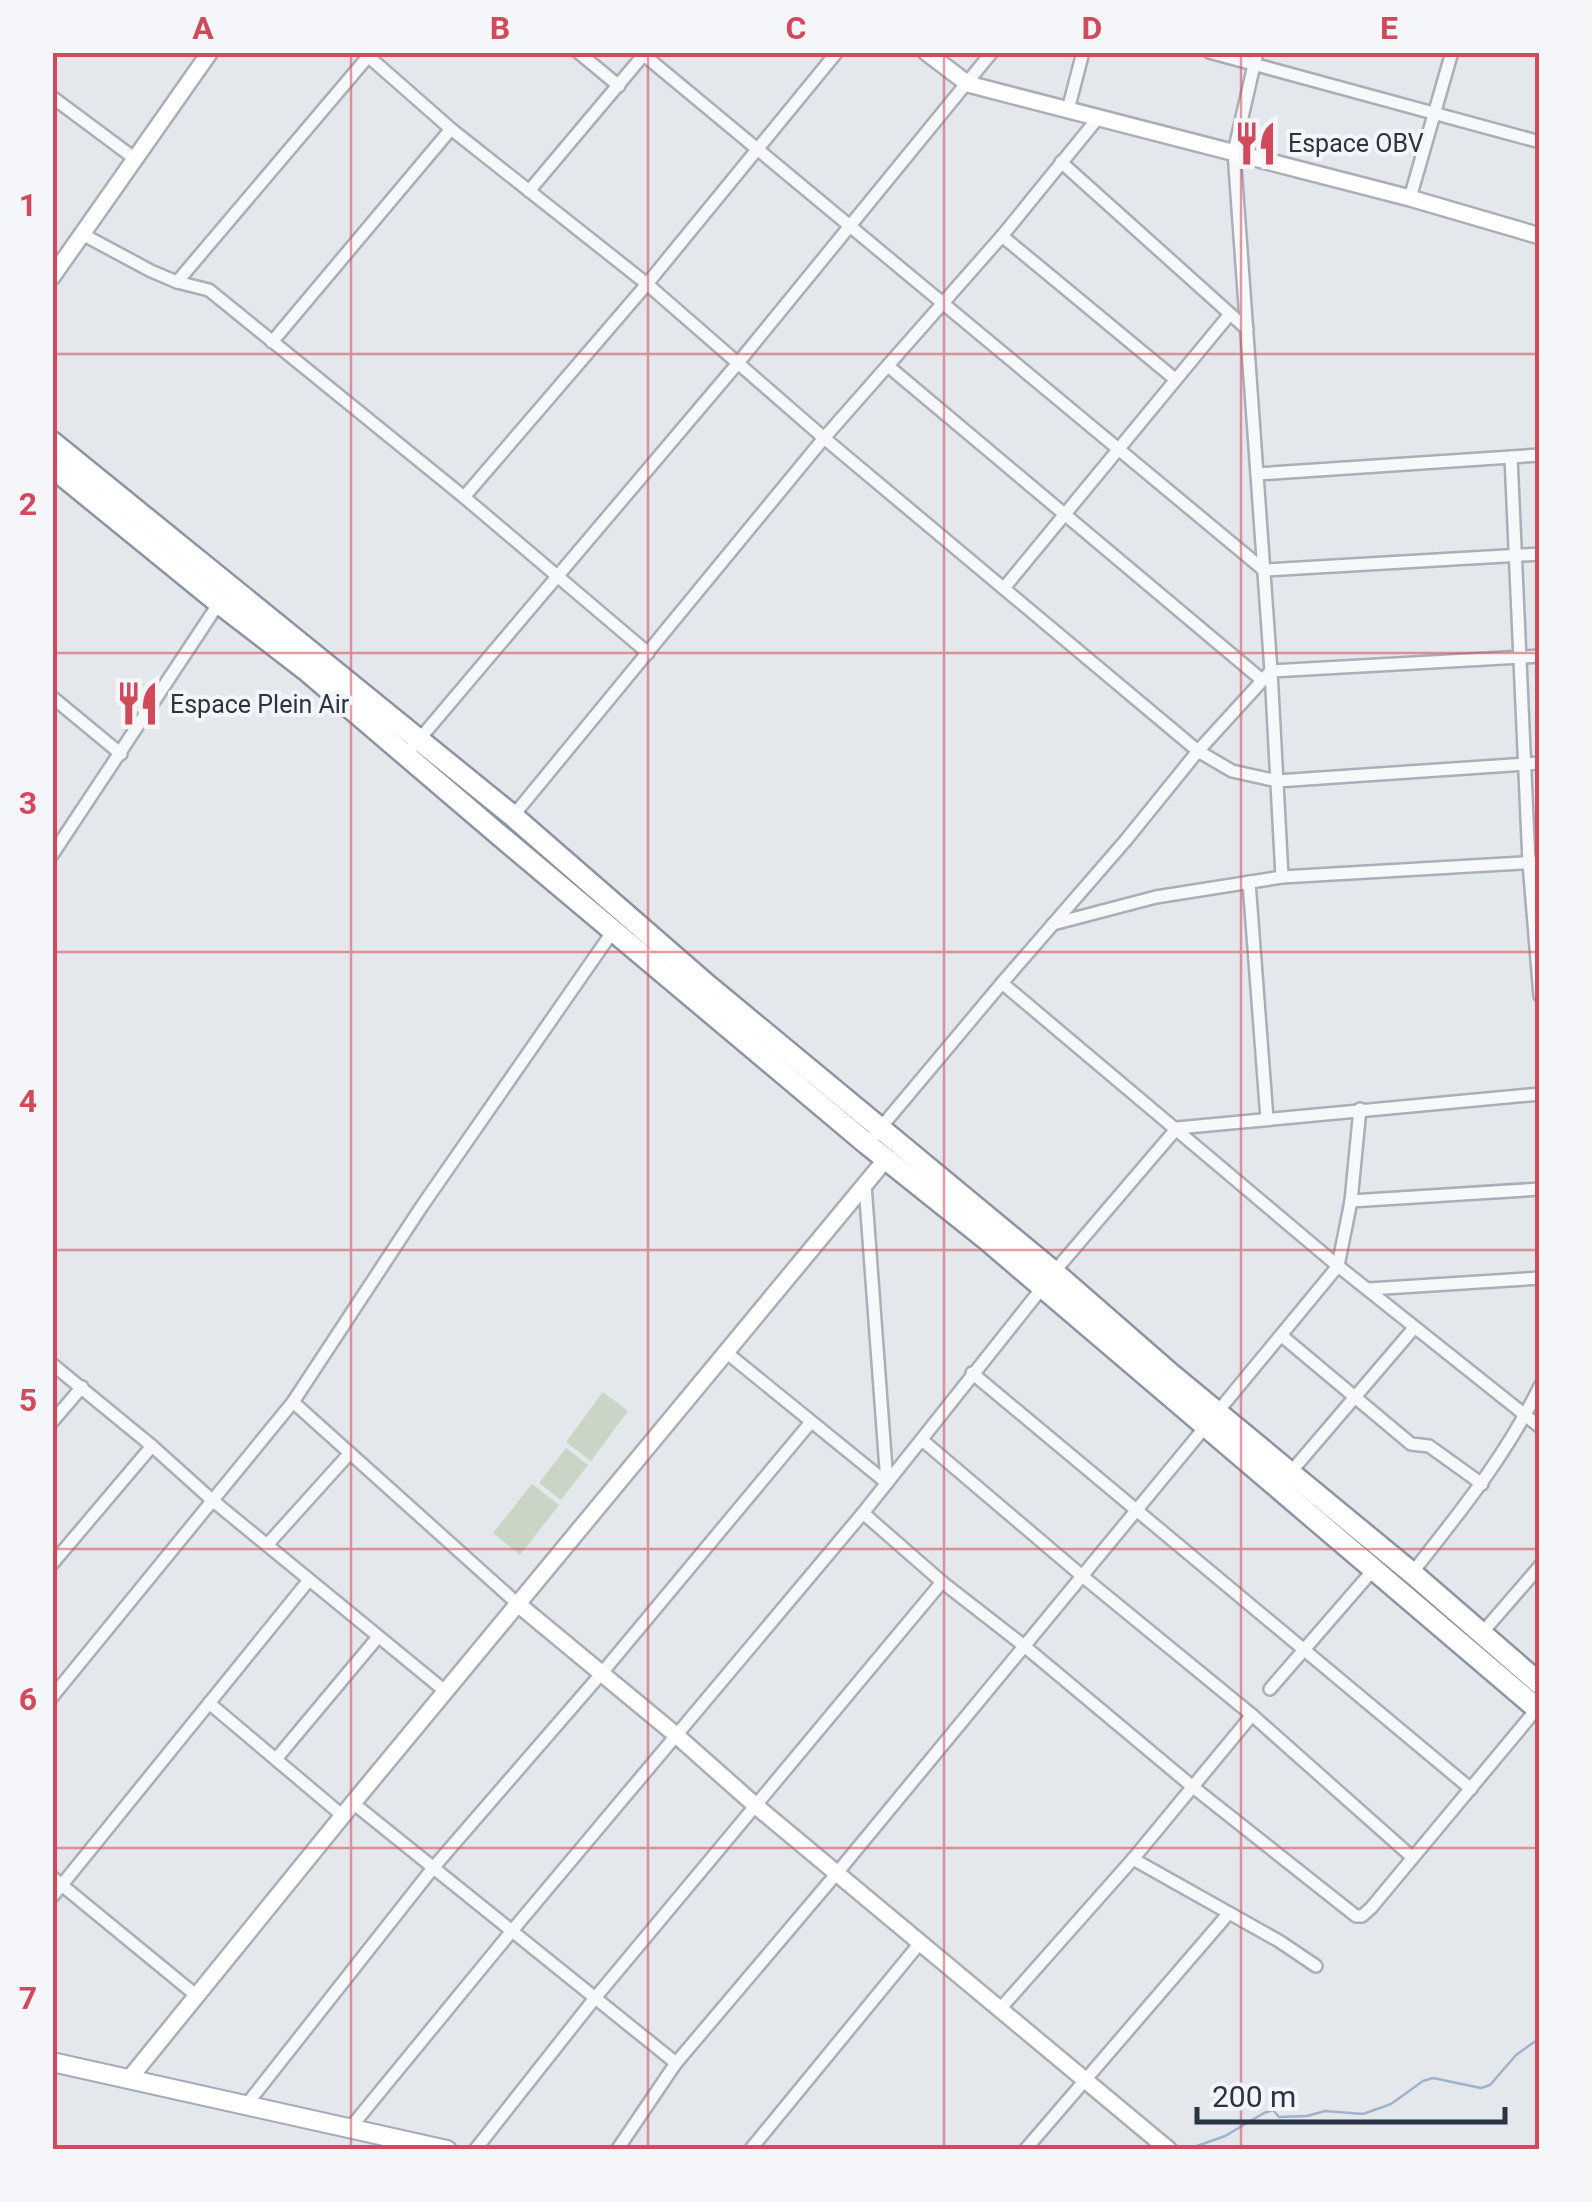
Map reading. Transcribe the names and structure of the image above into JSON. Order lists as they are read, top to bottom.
{
  "places": {
    "restaurant": ["Espace OBV", "Espace Plein Air"]
  },
  "scale_bar": "200 m",
  "grid": {
    "columns": [
      "A",
      "B",
      "C",
      "D",
      "E"
    ],
    "rows": [
      "1",
      "2",
      "3",
      "4",
      "5",
      "6",
      "7"
    ]
  }
}
